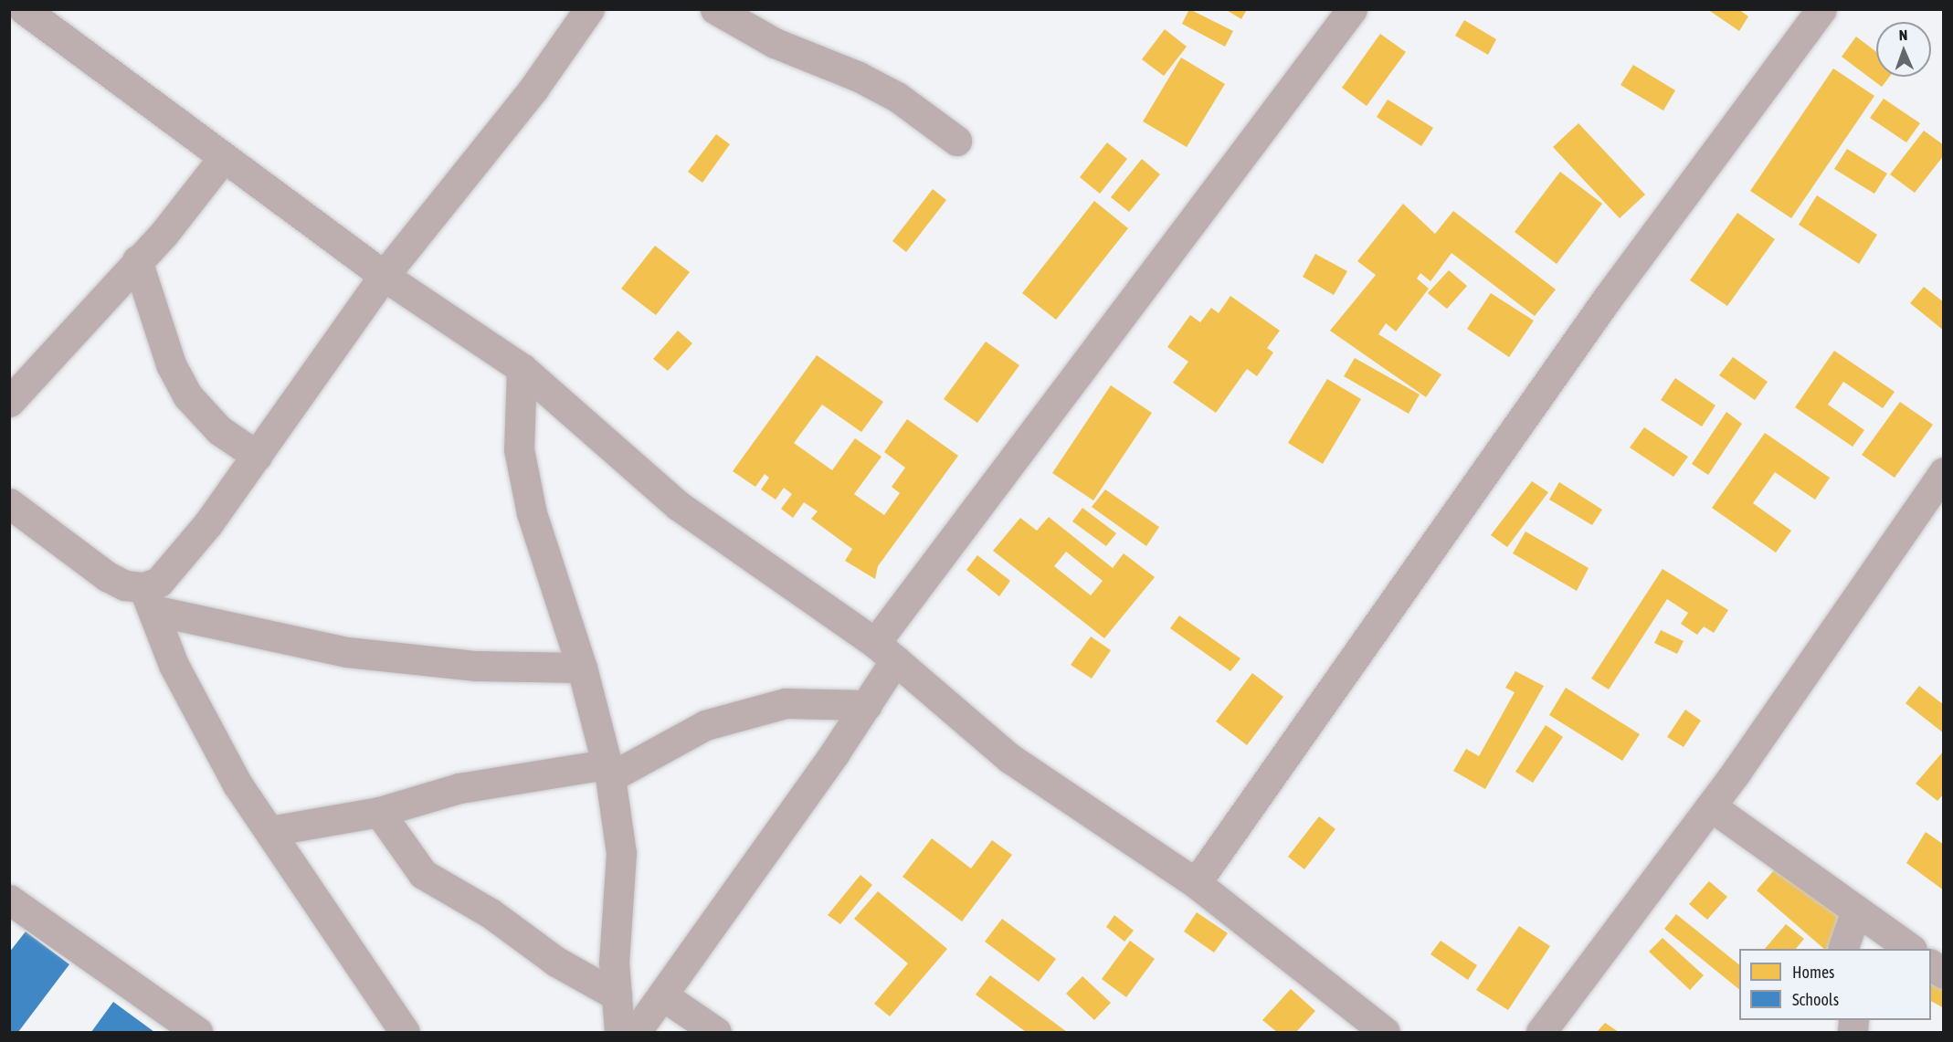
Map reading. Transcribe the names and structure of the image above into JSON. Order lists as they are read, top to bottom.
{
  "legend": ["Homes", "Schools"],
  "north": "top"
}
